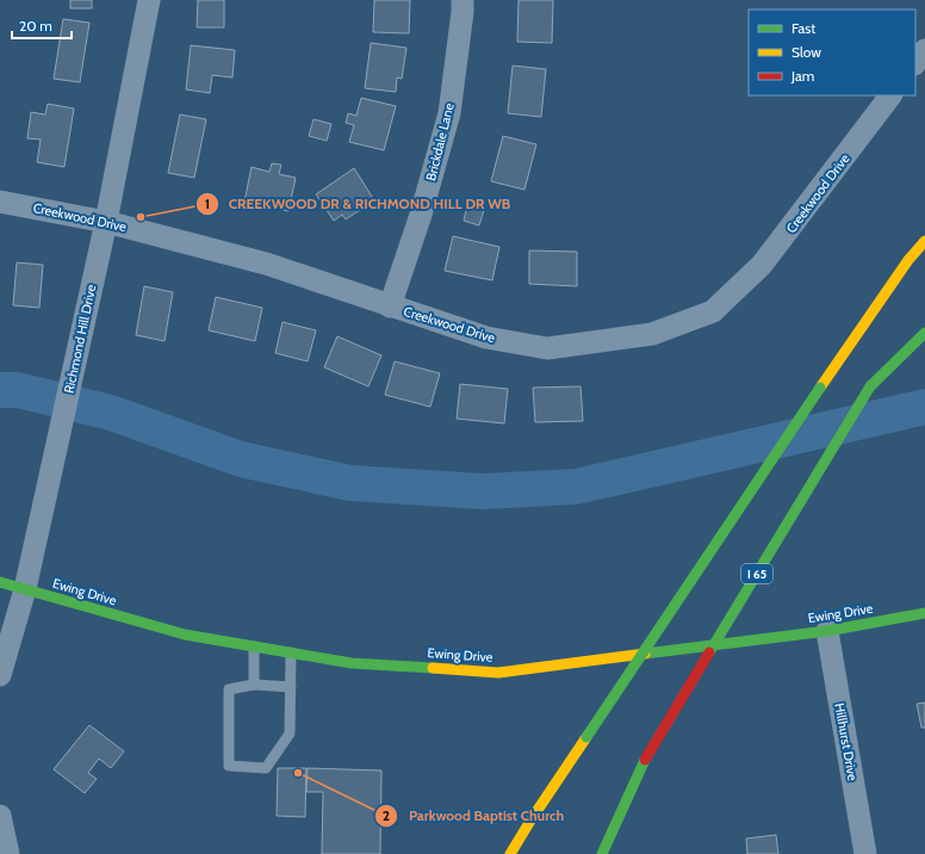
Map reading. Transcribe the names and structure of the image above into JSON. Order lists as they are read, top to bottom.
{
  "streets": {
    "main road": ["I 65", "Ewing Drive"],
    "street": [
      "Brickdale Lane",
      "Creekwood Drive",
      "Richmond Hill Drive",
      "Hillhurst Drive"
    ]
  },
  "crossings": [
    ["Brickdale Lane", "Creekwood Drive"],
    ["Creekwood Drive", "Richmond Hill Drive"],
    ["Richmond Hill Drive", "Ewing Drive"],
    ["Ewing Drive", "Hillhurst Drive"]
  ],
  "places": ["CREEKWOOD DR & RICHMOND HILL DR WB", "Parkwood Baptist Church"],
  "legend": ["Fast", "Slow", "Jam"],
  "scale_bar": "20 m"
}
